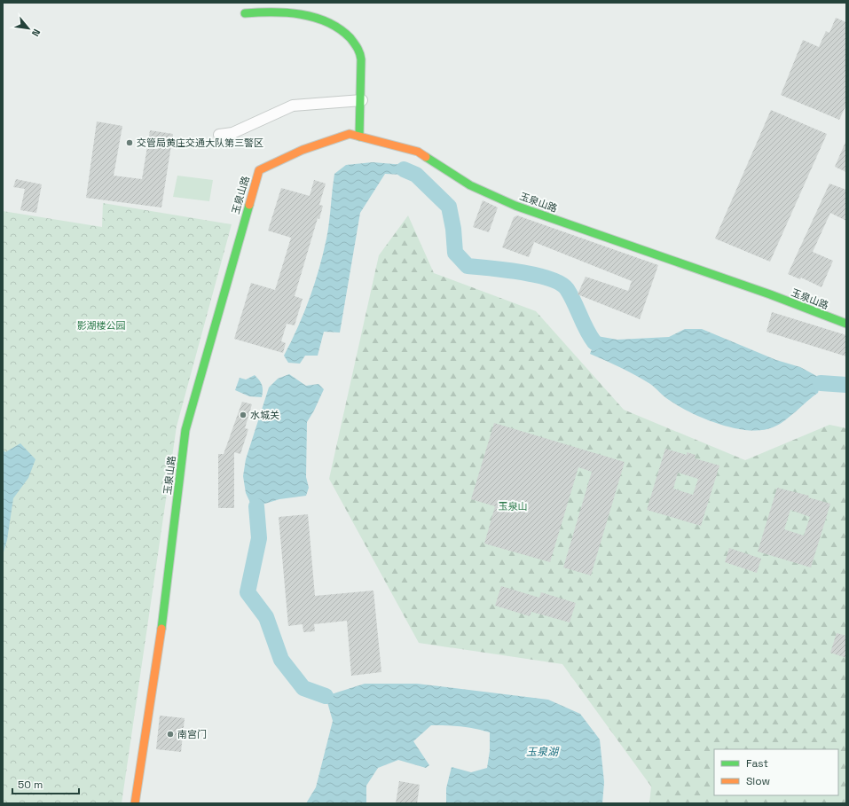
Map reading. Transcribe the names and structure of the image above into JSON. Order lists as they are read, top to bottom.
{
  "streets": {
    "street": ["玉泉山路"]
  },
  "water": ["玉泉湖"],
  "parks": ["影湖楼公园", "玉泉山"],
  "places": ["交管局黄庄交通大队第三警区", "水城关", "南宫门"],
  "legend": ["Fast", "Slow"],
  "scale_bar": "50 m",
  "north": "bottom right"
}
